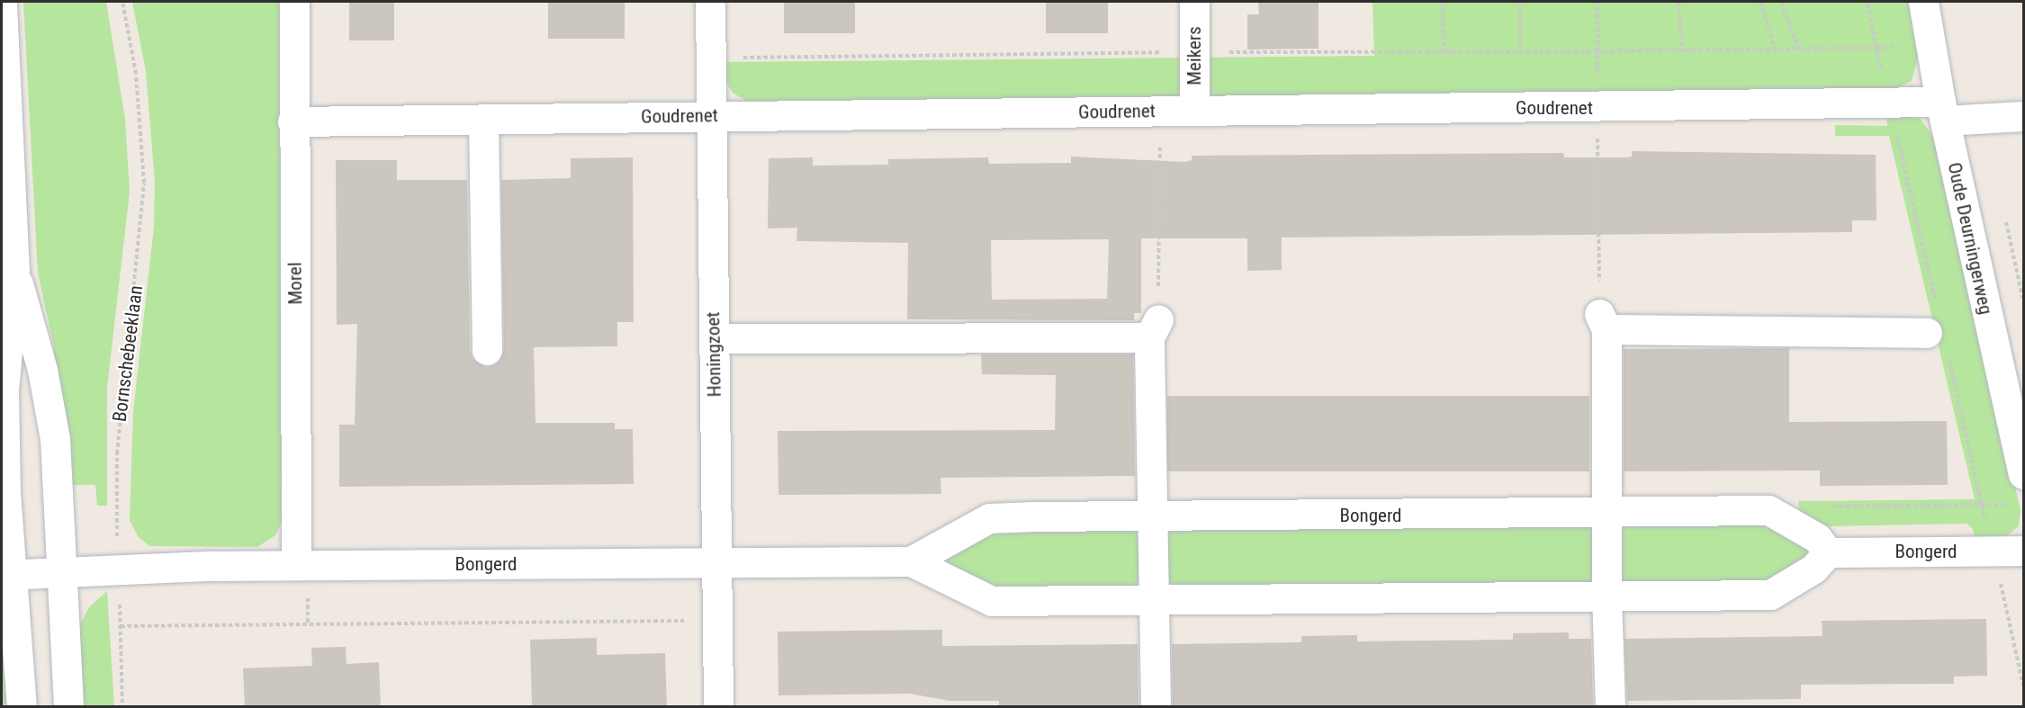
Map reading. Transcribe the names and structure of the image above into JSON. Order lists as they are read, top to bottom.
{
  "streets": {
    "street": [
      "Meikers",
      "Goudrenet",
      "Oude Deurningerweg",
      "Morel",
      "Honingzoet",
      "Bongerd"
    ],
    "path": ["Bornschebeeklaan"]
  },
  "crossings": [
    ["Meikers", "Goudrenet"],
    ["Goudrenet", "Oude Deurningerweg"],
    ["Goudrenet", "Morel"],
    ["Goudrenet", "Honingzoet"],
    ["Morel", "Bongerd"],
    ["Bornschebeeklaan", "Bongerd"],
    ["Honingzoet", "Bongerd"]
  ]
}
